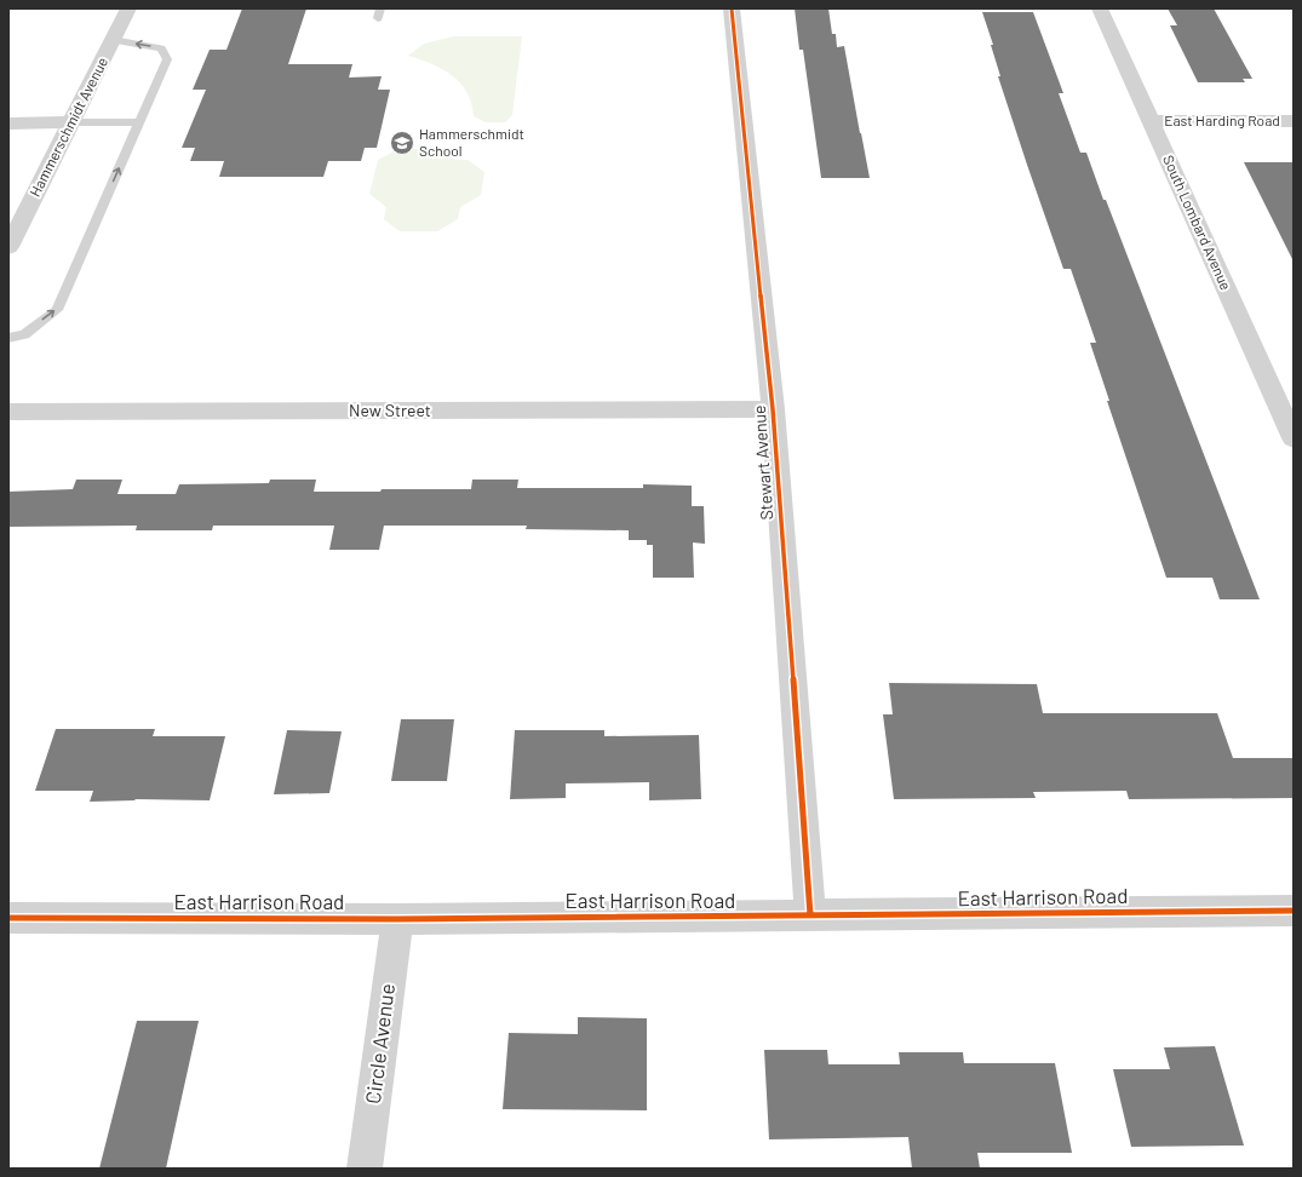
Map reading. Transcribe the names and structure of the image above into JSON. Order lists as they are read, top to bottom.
{
  "streets": {
    "street": [
      "East Harding Road",
      "Hammerschmidt Avenue",
      "South Lombard Avenue",
      "New Street",
      "Stewart Avenue",
      "East Harrison Road",
      "Circle Avenue"
    ]
  },
  "crossings": [
    ["East Harding Road", "South Lombard Avenue"],
    ["New Street", "Stewart Avenue"],
    ["Stewart Avenue", "East Harrison Road"],
    ["East Harrison Road", "Circle Avenue"]
  ],
  "places": {
    "school or university": ["Hammerschmidt School"]
  }
}
